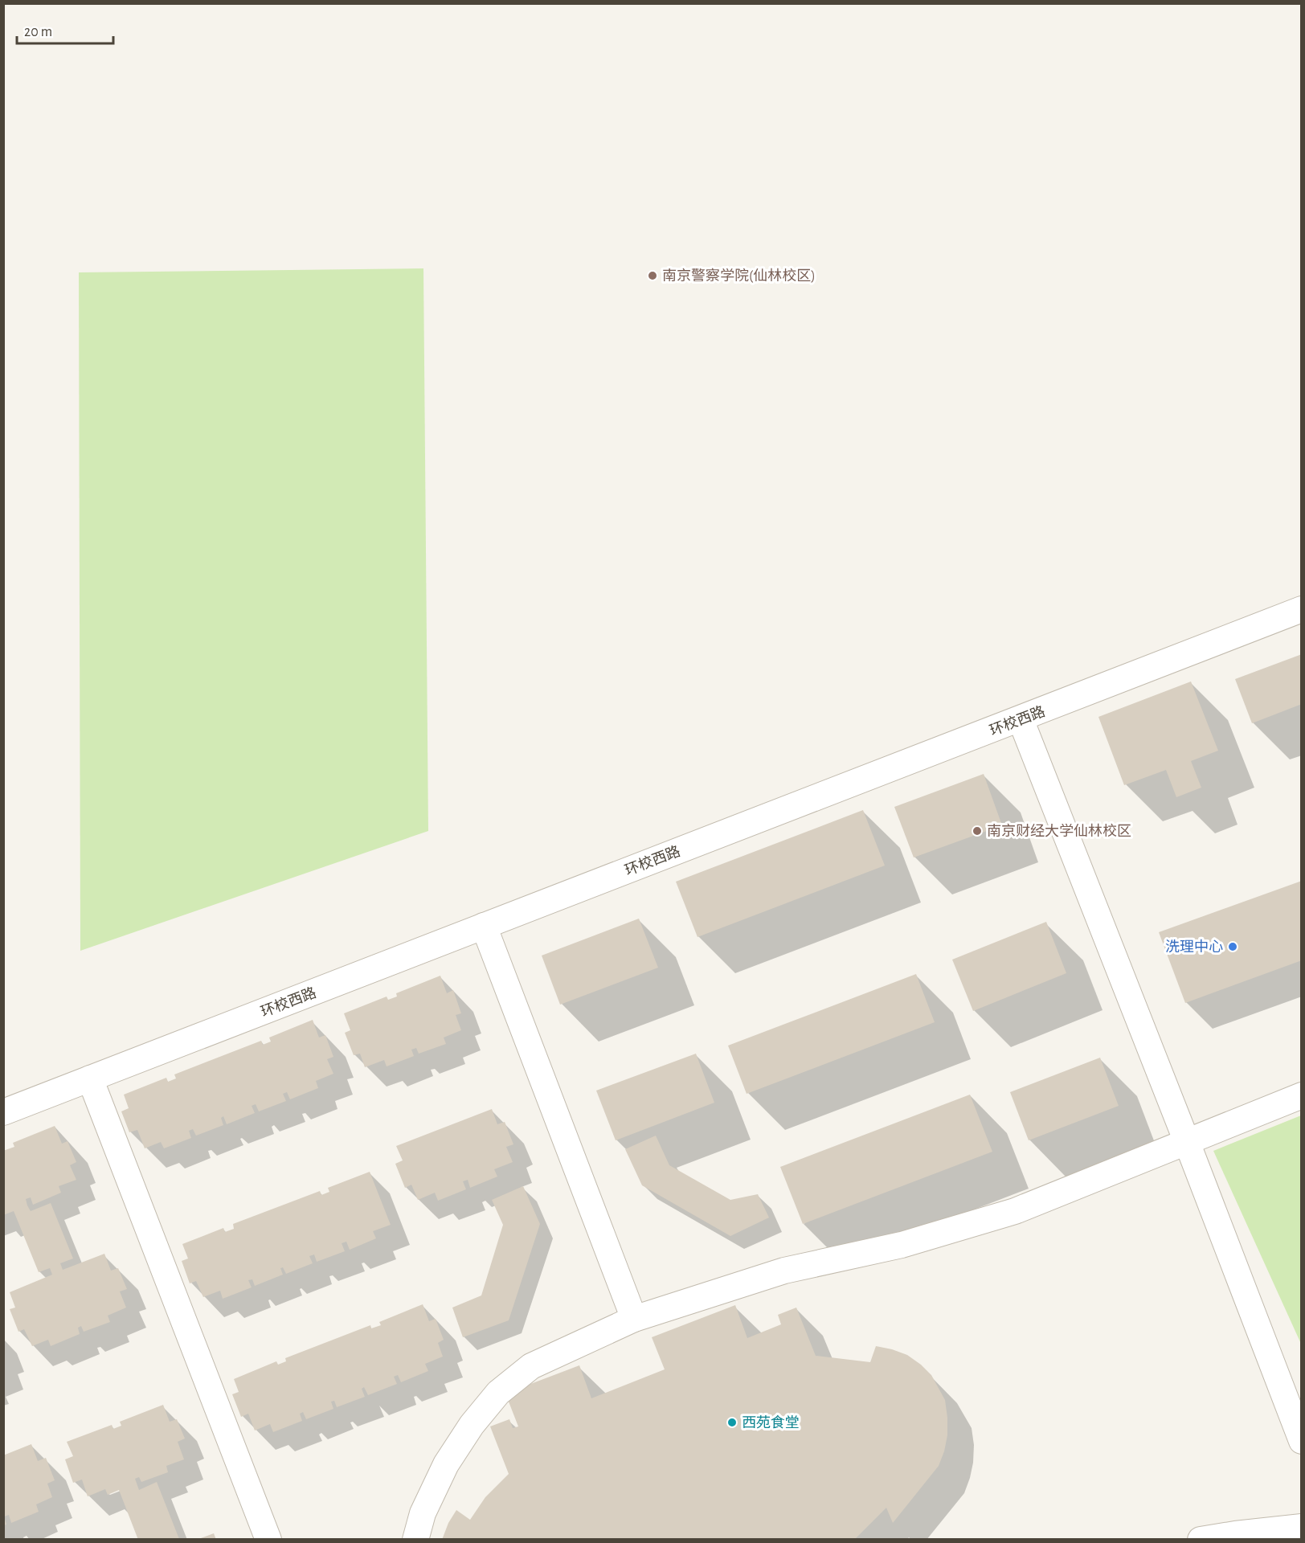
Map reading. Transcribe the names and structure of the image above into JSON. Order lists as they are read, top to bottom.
{
  "streets": {
    "street": ["环校西路"]
  },
  "places": [
    "南京警察学院(仙林校区)",
    "南京财经大学仙林校区",
    "洗理中心",
    "西苑食堂"
  ],
  "scale_bar": "20 m"
}
